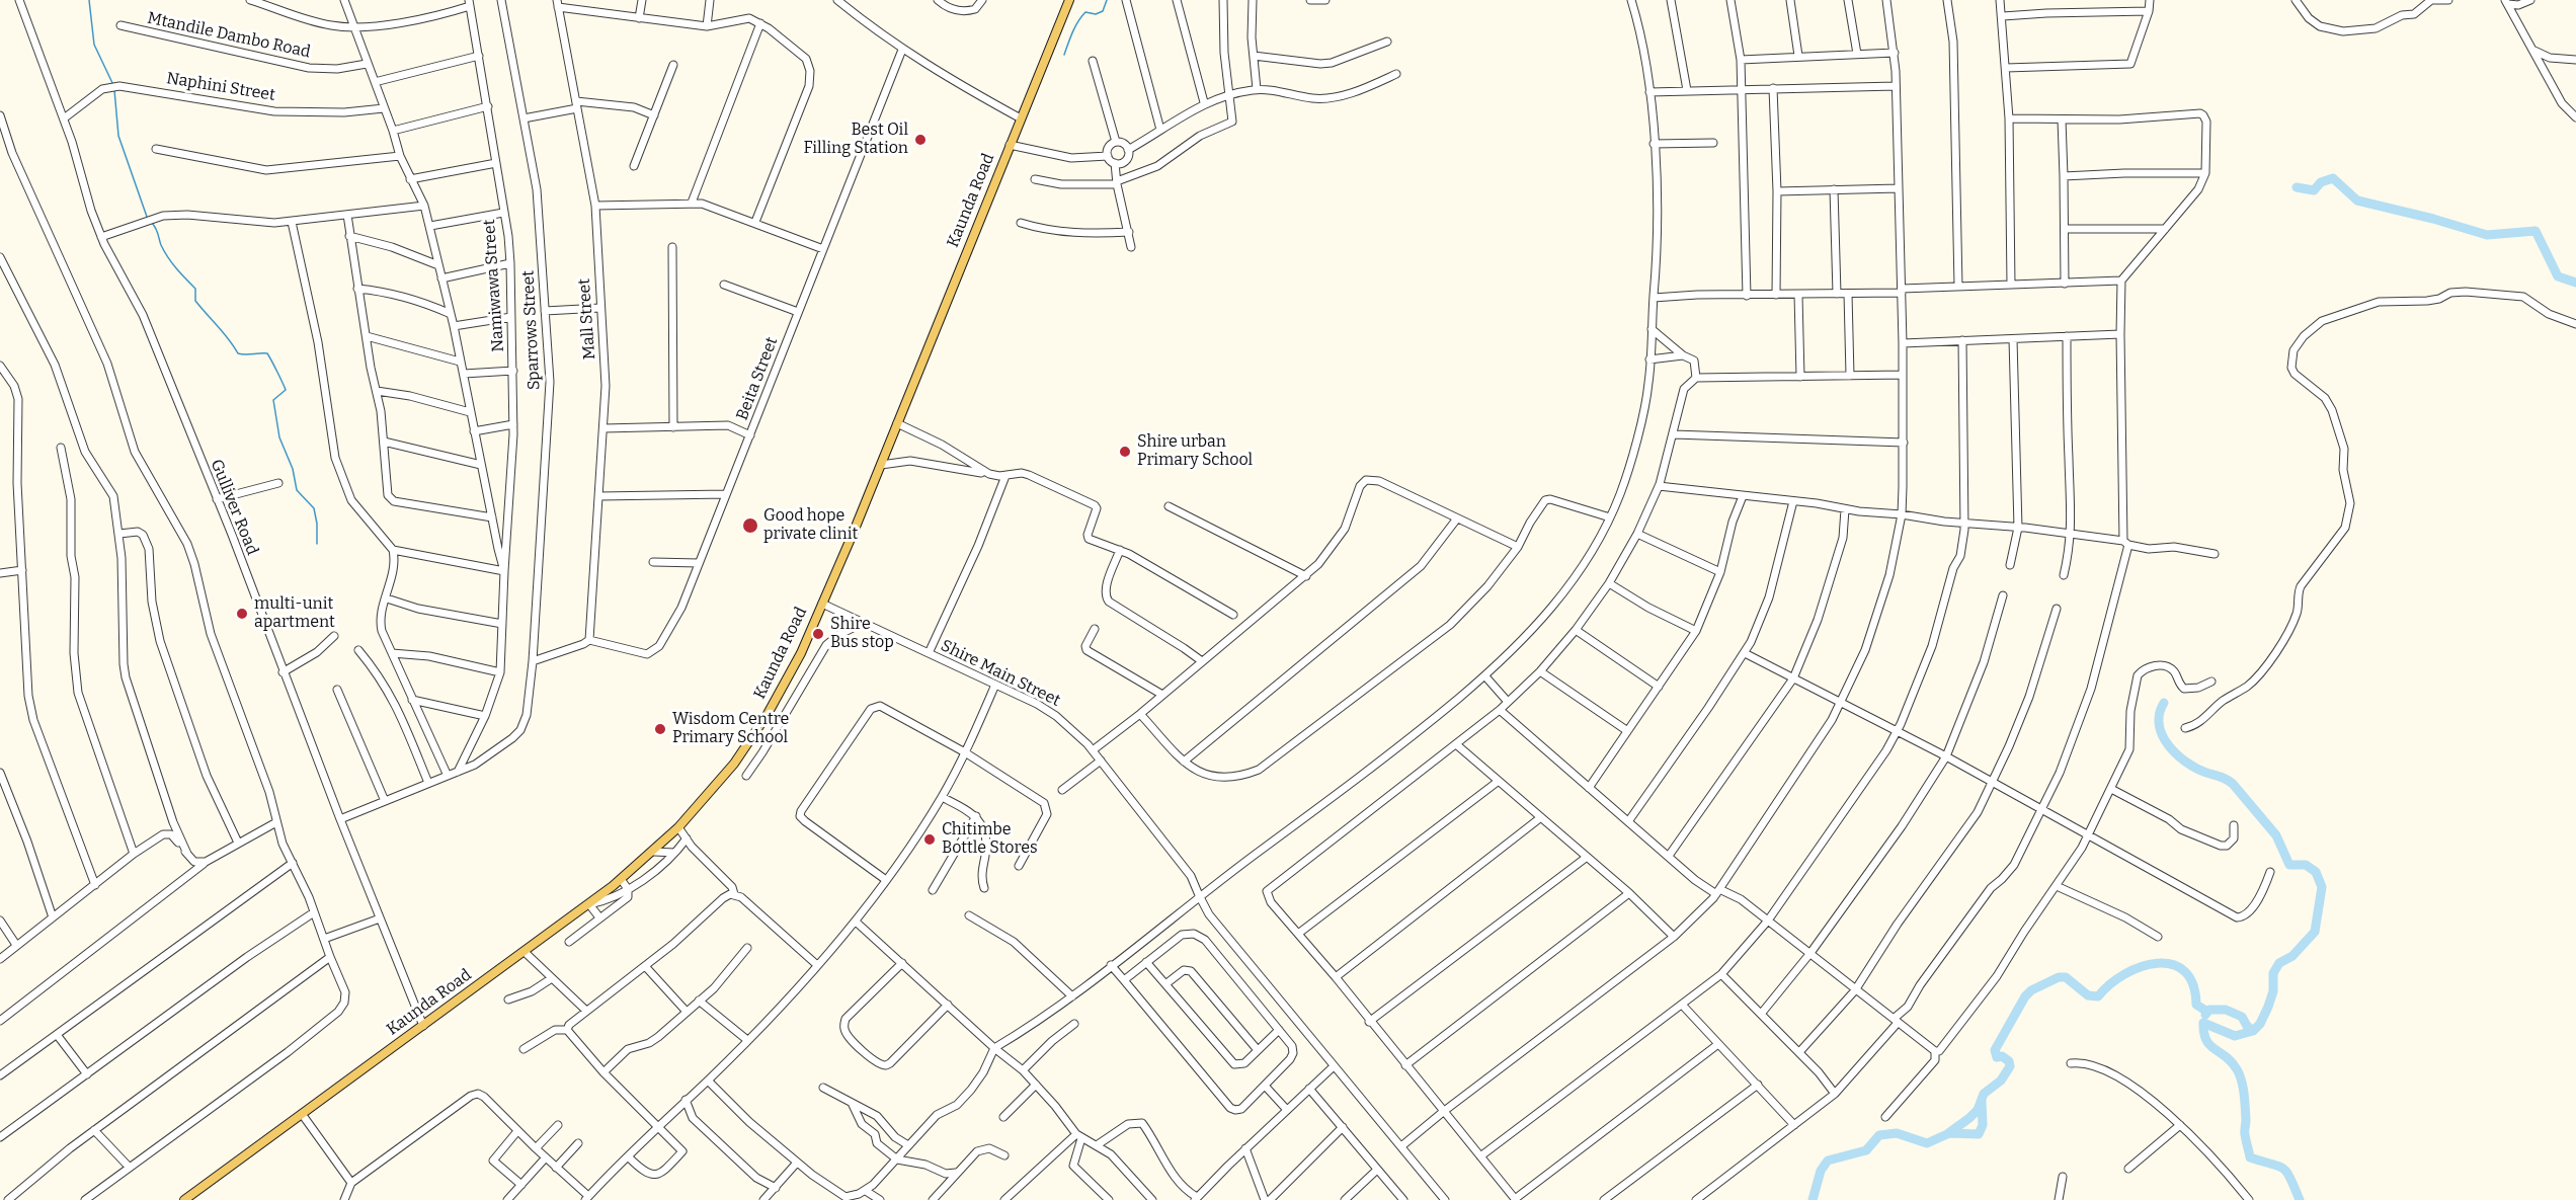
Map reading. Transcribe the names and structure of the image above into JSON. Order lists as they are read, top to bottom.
{
  "streets": {
    "main road": ["Kaunda Road"],
    "street": [
      "Mtandile Dambo Road",
      "Naphini Street",
      "Namiwawa Street",
      "Mall Street",
      "Sparrows Street",
      "Beita Street",
      "Gulliver Road",
      "Shire Main Street"
    ]
  },
  "crossings": [
    ["Naphini Street", "Gulliver Road"],
    ["Kaunda Road", "Gulliver Road"],
    ["Kaunda Road", "Shire Main Street"],
    ["Mall Street", "Beita Street"],
    ["Sparrows Street", "Gulliver Road"]
  ],
  "places": [
    "Best Oil Filling Station",
    "Shire urban Primary School",
    "Good hope private clinit",
    "multi-unit apartment",
    "Shire Bus stop",
    "Wisdom Centre Primary School",
    "Chitimbe Bottle Stores"
  ]
}
